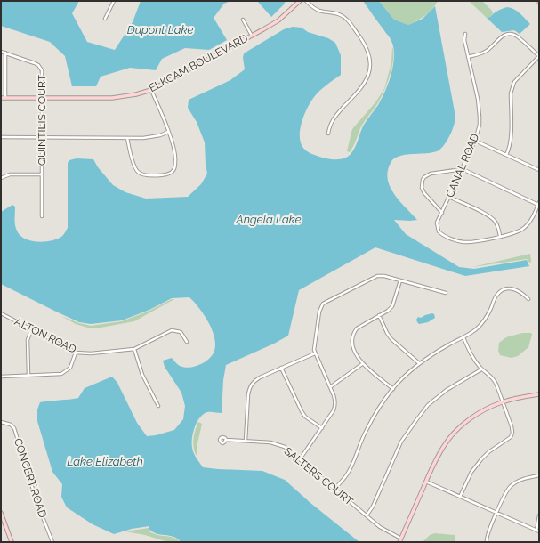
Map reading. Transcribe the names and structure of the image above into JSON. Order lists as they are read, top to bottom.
{
  "streets": {
    "street": [
      "ELKCAM BOULEVARD",
      "QUINTILIS COURT",
      "CANAL ROAD",
      "ALTON ROAD",
      "SALTERS COURT",
      "CONCERT ROAD"
    ]
  },
  "crossings": [
    ["ELKCAM BOULEVARD", "QUINTILIS COURT"]
  ],
  "water": ["Dupont Lake", "Angela Lake", "Lake Elizabeth"]
}
